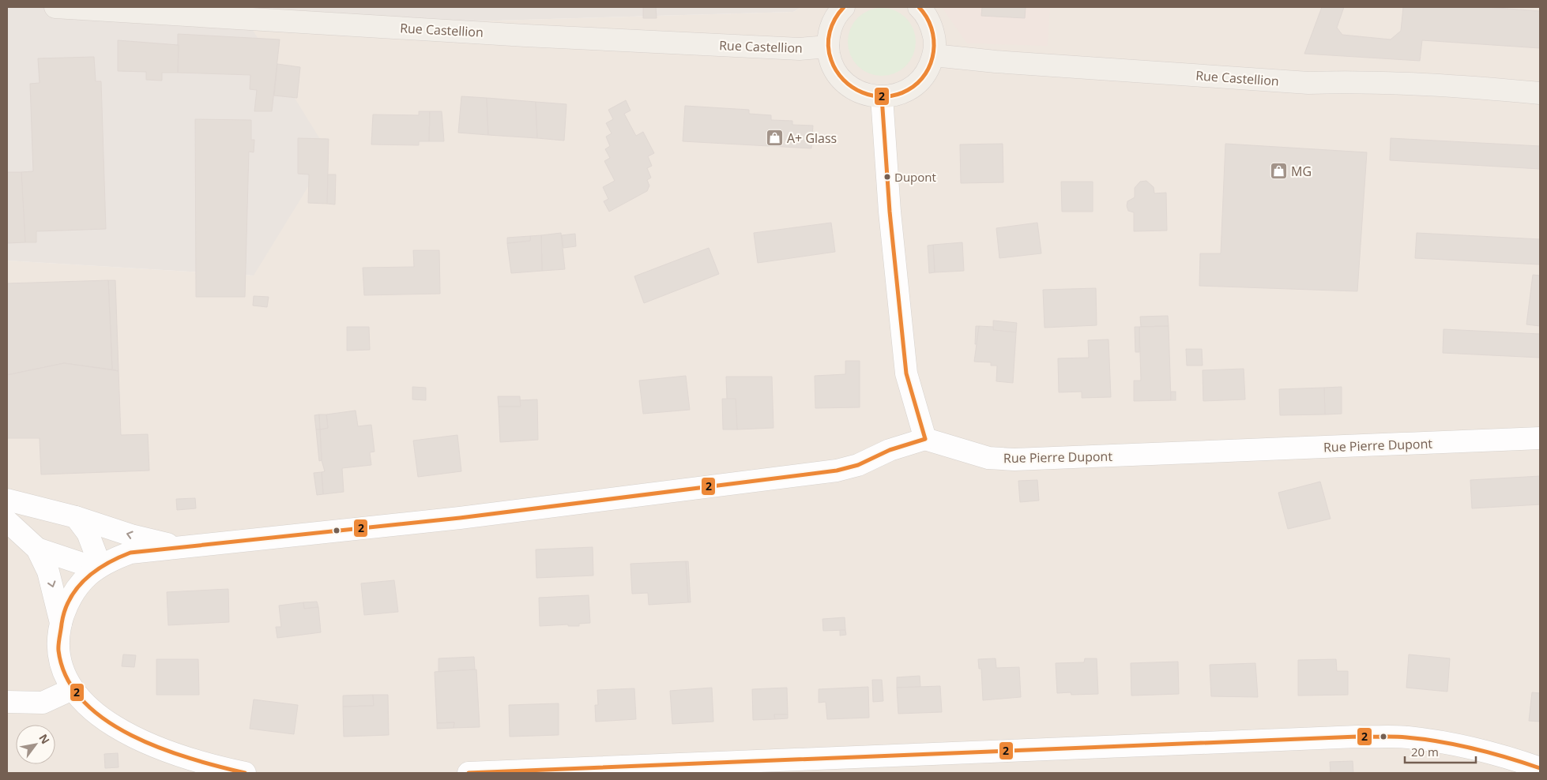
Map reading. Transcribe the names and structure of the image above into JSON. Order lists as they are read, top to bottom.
{
  "streets": {
    "main road": ["Rue Castellion"],
    "street": ["Rue Pierre Dupont"]
  },
  "places": {
    "shop": ["A+ Glass", "MG"],
    "other": ["Dupont"]
  },
  "lines": ["transit line 2"],
  "scale_bar": "20 m",
  "north": "top right"
}
